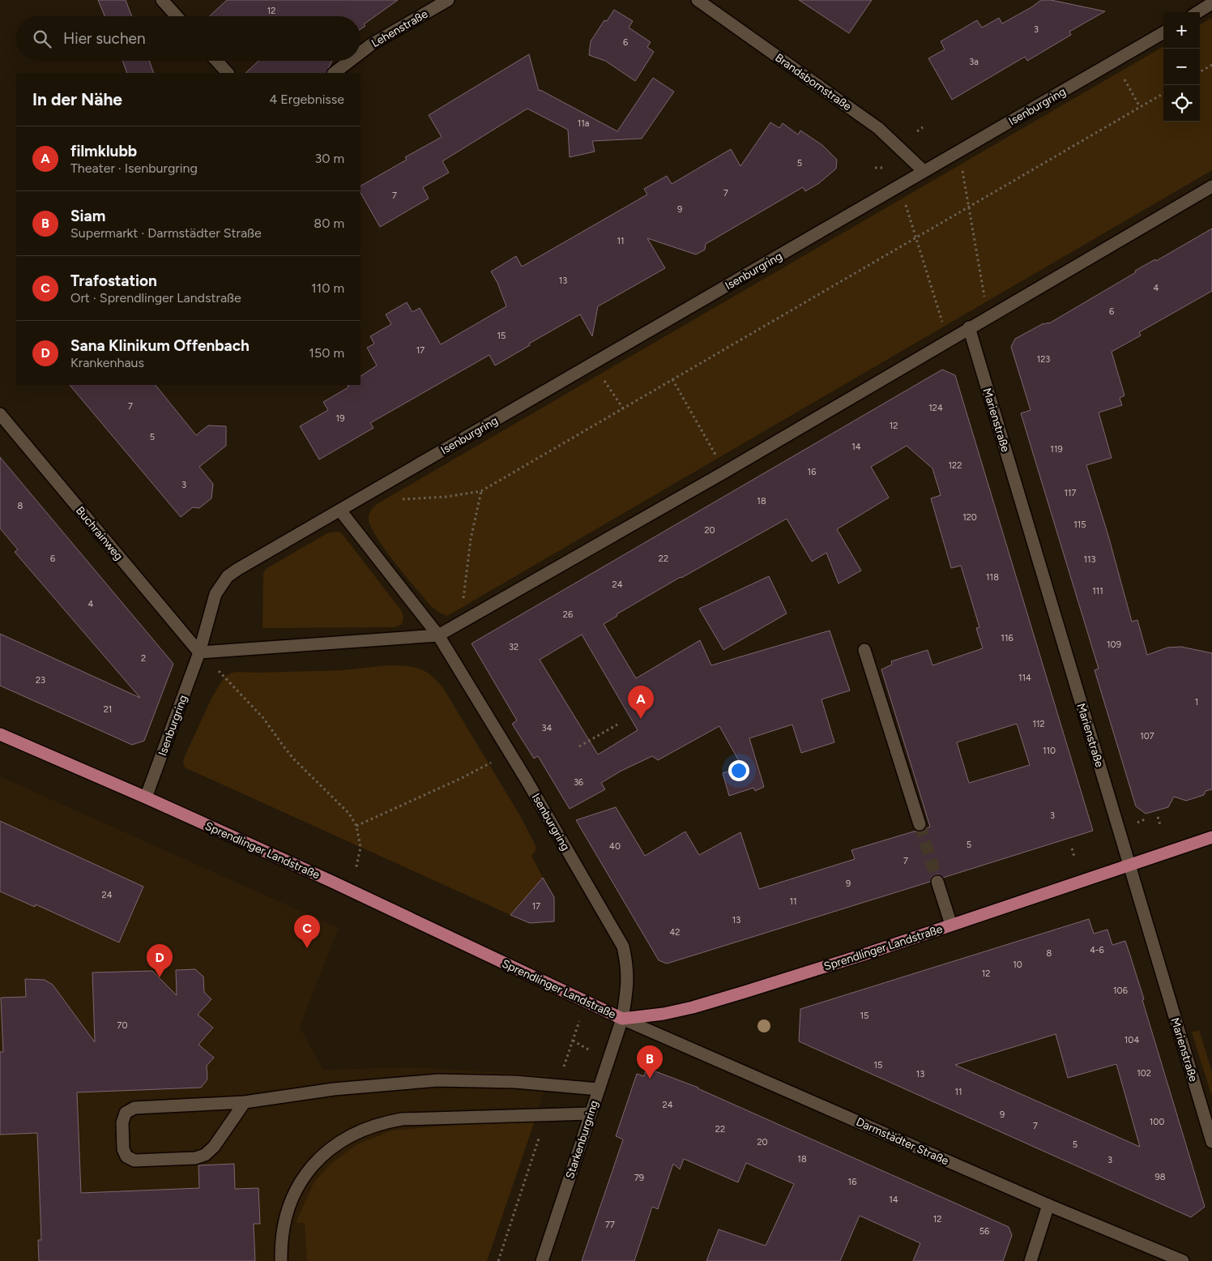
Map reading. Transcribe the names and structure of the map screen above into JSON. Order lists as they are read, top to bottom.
{
  "streets": {
    "main road": ["Sprendlinger Landstraße"],
    "street": [
      "Lehenstraße",
      "Brandsbornstraße",
      "Isenburgring",
      "Marienstraße",
      "Buchrainweg",
      "Starkenburgring",
      "Darmstädter Straße"
    ]
  },
  "crossings": [
    ["Brandsbornstraße", "Isenburgring"],
    ["Isenburgring", "Buchrainweg"],
    ["Isenburgring", "Sprendlinger Landstraße"],
    ["Isenburgring", "Starkenburgring"],
    ["Isenburgring", "Darmstädter Straße"],
    ["Marienstraße", "Sprendlinger Landstraße"],
    ["Sprendlinger Landstraße", "Starkenburgring"],
    ["Sprendlinger Landstraße", "Darmstädter Straße"],
    ["Starkenburgring", "Darmstädter Straße"]
  ],
  "house_numbers": [
    "12",
    "3",
    "6",
    "3a",
    "11a",
    "5",
    "7",
    "7",
    "9",
    "11",
    "13",
    "4",
    "6",
    "15",
    "17",
    "123",
    "7",
    "124",
    "19",
    "12",
    "5",
    "14",
    "119",
    "122",
    "16",
    "3",
    "117",
    "18",
    "8",
    "120",
    "115",
    "20",
    "6",
    "22",
    "113",
    "118",
    "24",
    "111",
    "4",
    "26",
    "116",
    "109",
    "32",
    "2",
    "114",
    "23",
    "1",
    "21",
    "112",
    "34",
    "107",
    "110",
    "36",
    "3",
    "5",
    "40",
    "7",
    "9",
    "24",
    "11",
    "17",
    "13",
    "42",
    "4-6",
    "8",
    "10",
    "12",
    "106",
    "15",
    "70",
    "104",
    "15",
    "102",
    "13",
    "11",
    "24",
    "9",
    "100",
    "7",
    "22",
    "20",
    "5",
    "18",
    "3",
    "98",
    "79",
    "16",
    "14",
    "12",
    "77",
    "56"
  ],
  "page": {
    "map_buttons": ["+", "−"],
    "search": "Hier suchen",
    "heading": ["In der Nähe", "4 Ergebnisse"],
    "list": [
      {
        "mark": "A",
        "name": "filmklubb",
        "note": "Theater · Isenburgring",
        "value": "30 m"
      },
      {
        "mark": "B",
        "name": "Siam",
        "note": "Supermarkt · Darmstädter Straße",
        "value": "80 m"
      },
      {
        "mark": "C",
        "name": "Trafostation",
        "note": "Ort · Sprendlinger Landstraße",
        "value": "110 m"
      },
      {
        "mark": "D",
        "name": "Sana Klinikum Offenbach",
        "note": "Krankenhaus",
        "value": "150 m"
      }
    ],
    "pins": [
      "A",
      "C",
      "D",
      "B"
    ]
  }
}
